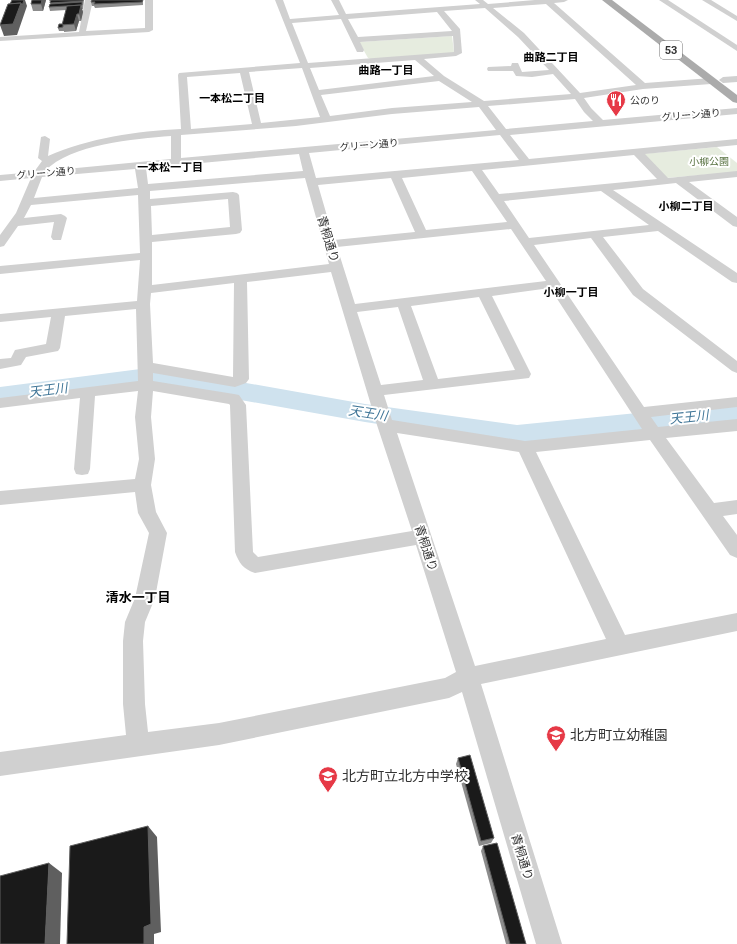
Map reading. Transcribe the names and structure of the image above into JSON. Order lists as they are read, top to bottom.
{
  "streets": {
    "main road": ["53"],
    "street": ["グリーン通り", "青桐通り"]
  },
  "crossings": [
    ["グリーン通り", "青桐通り"]
  ],
  "districts": [
    "曲路二丁目",
    "曲路一丁目",
    "一本松二丁目",
    "一本松一丁目",
    "小柳二丁目",
    "小柳一丁目",
    "清水一丁目"
  ],
  "water": ["天王川"],
  "parks": ["小柳公園"],
  "places": {
    "restaurant": ["公のり"],
    "school or university": ["北方町立幼稚園", "北方町立北方中学校"]
  }
}
